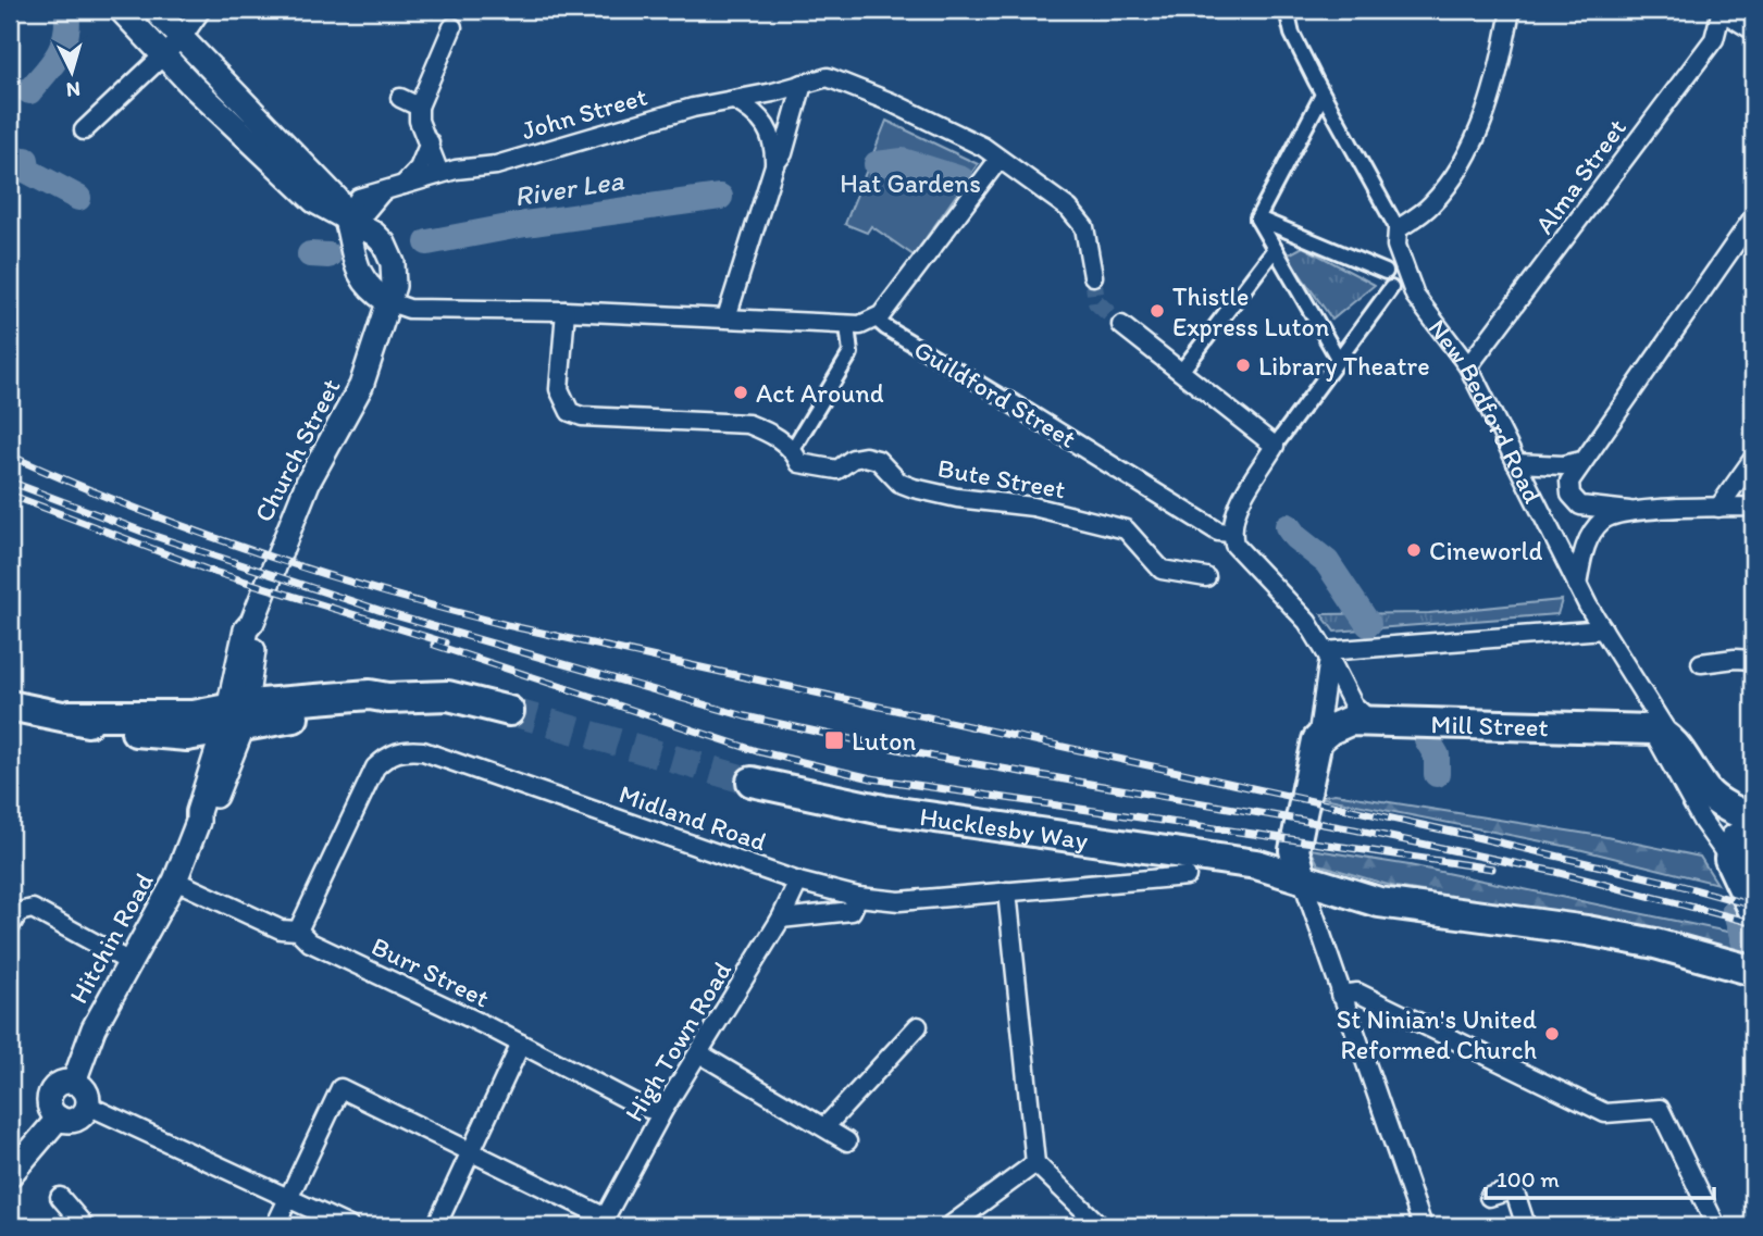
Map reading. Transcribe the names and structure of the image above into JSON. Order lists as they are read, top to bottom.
{
  "streets": {
    "highway": ["New Bedford Road", "Mill Street", "Hucklesby Way"],
    "street": [
      "John Street",
      "Alma Street",
      "Guildford Street",
      "Church Street",
      "Bute Street",
      "Midland Road",
      "Hitchin Road",
      "Burr Street",
      "High Town Road"
    ]
  },
  "crossings": [
    ["John Street", "Church Street"],
    ["Alma Street", "New Bedford Road"],
    ["New Bedford Road", "Mill Street"],
    ["Church Street", "Hitchin Road"],
    ["Midland Road", "Burr Street"],
    ["Midland Road", "High Town Road"],
    ["Hitchin Road", "Burr Street"],
    ["Burr Street", "High Town Road"]
  ],
  "water": ["River Lea"],
  "parks": ["Hat Gardens"],
  "places": {
    "other": [
      "Thistle Express Luton",
      "Library Theatre",
      "Act Around",
      "Cineworld",
      "St Ninian's United Reformed Church"
    ],
    "transit": ["Luton"]
  },
  "scale_bar": "100 m",
  "north": "bottom"
}
